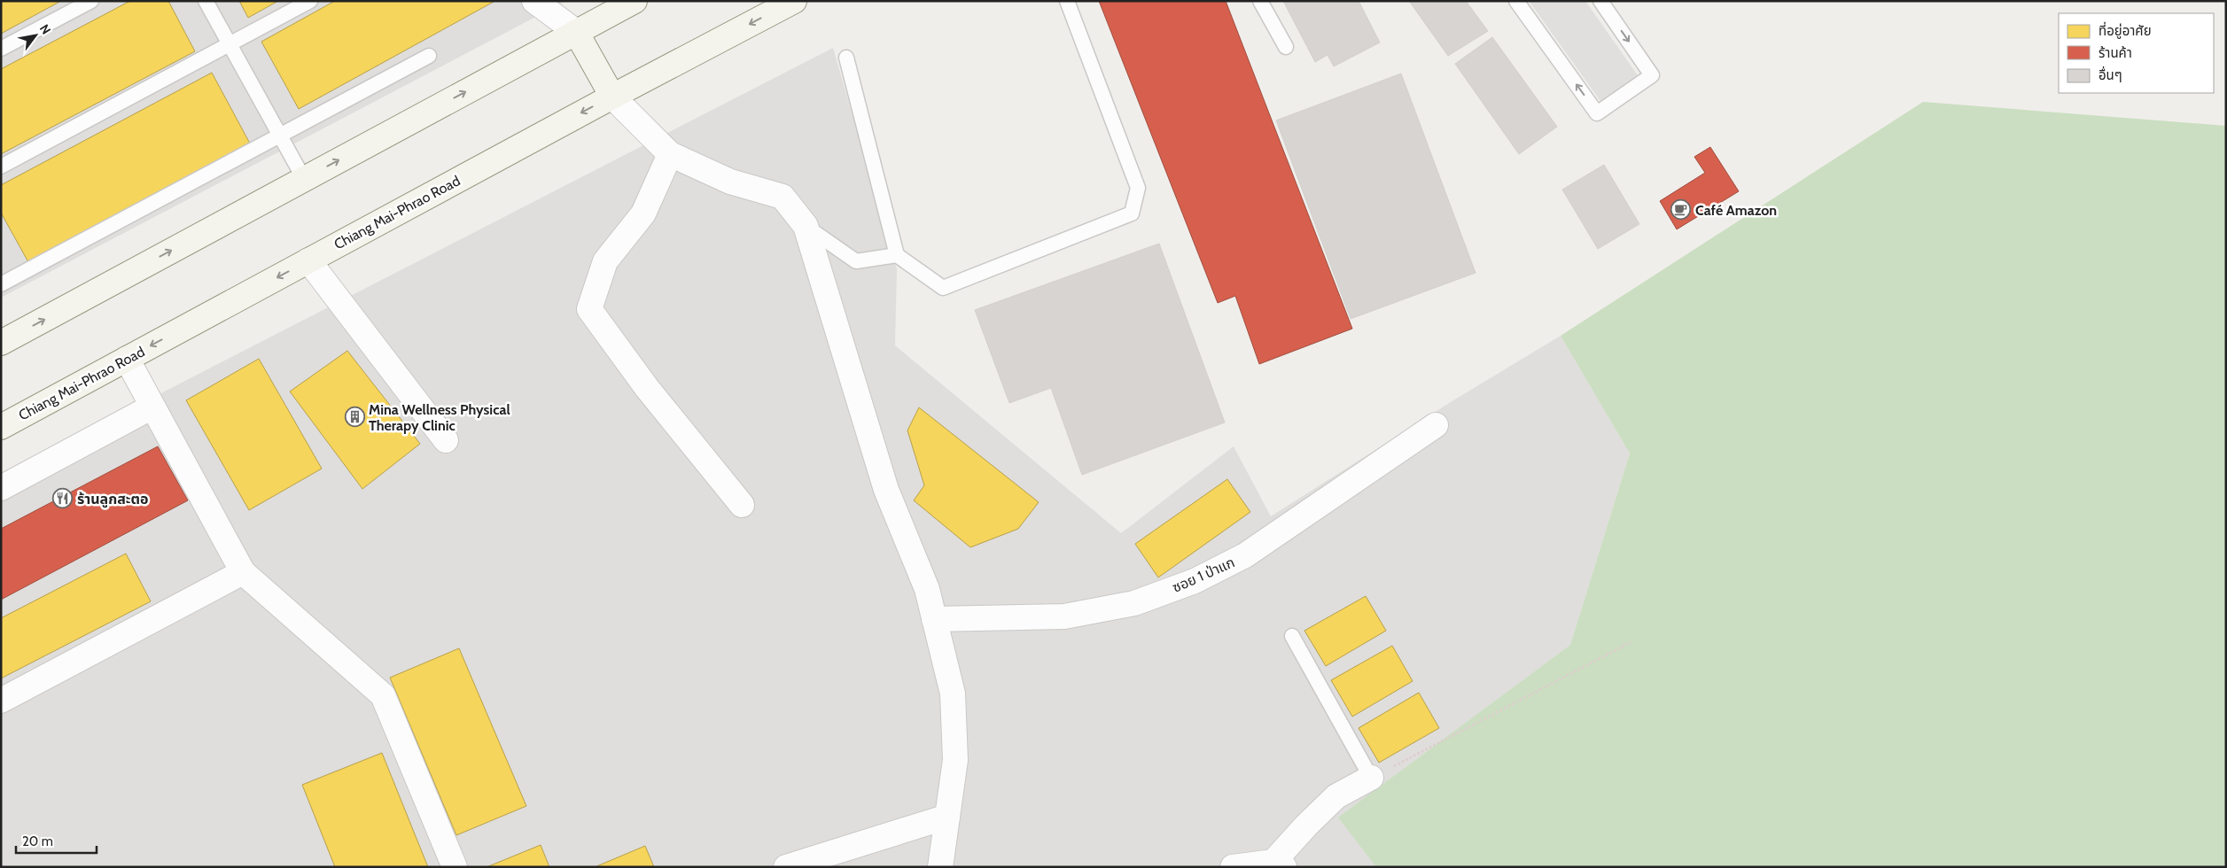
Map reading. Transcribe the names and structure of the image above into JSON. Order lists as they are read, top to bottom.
{
  "streets": {
    "main road": ["Chiang Mai-Phrao Road"],
    "street": ["ซอย 1 ป่าแก"]
  },
  "places": {
    "cafe": ["Café Amazon"],
    "building": ["Mina Wellness Physical Therapy Clinic"],
    "restaurant": ["ร้านลูกสะตอ"]
  },
  "legend": ["ที่อยู่อาศัย", "ร้านค้า", "อื่นๆ"],
  "scale_bar": "20 m",
  "north": "top right"
}
